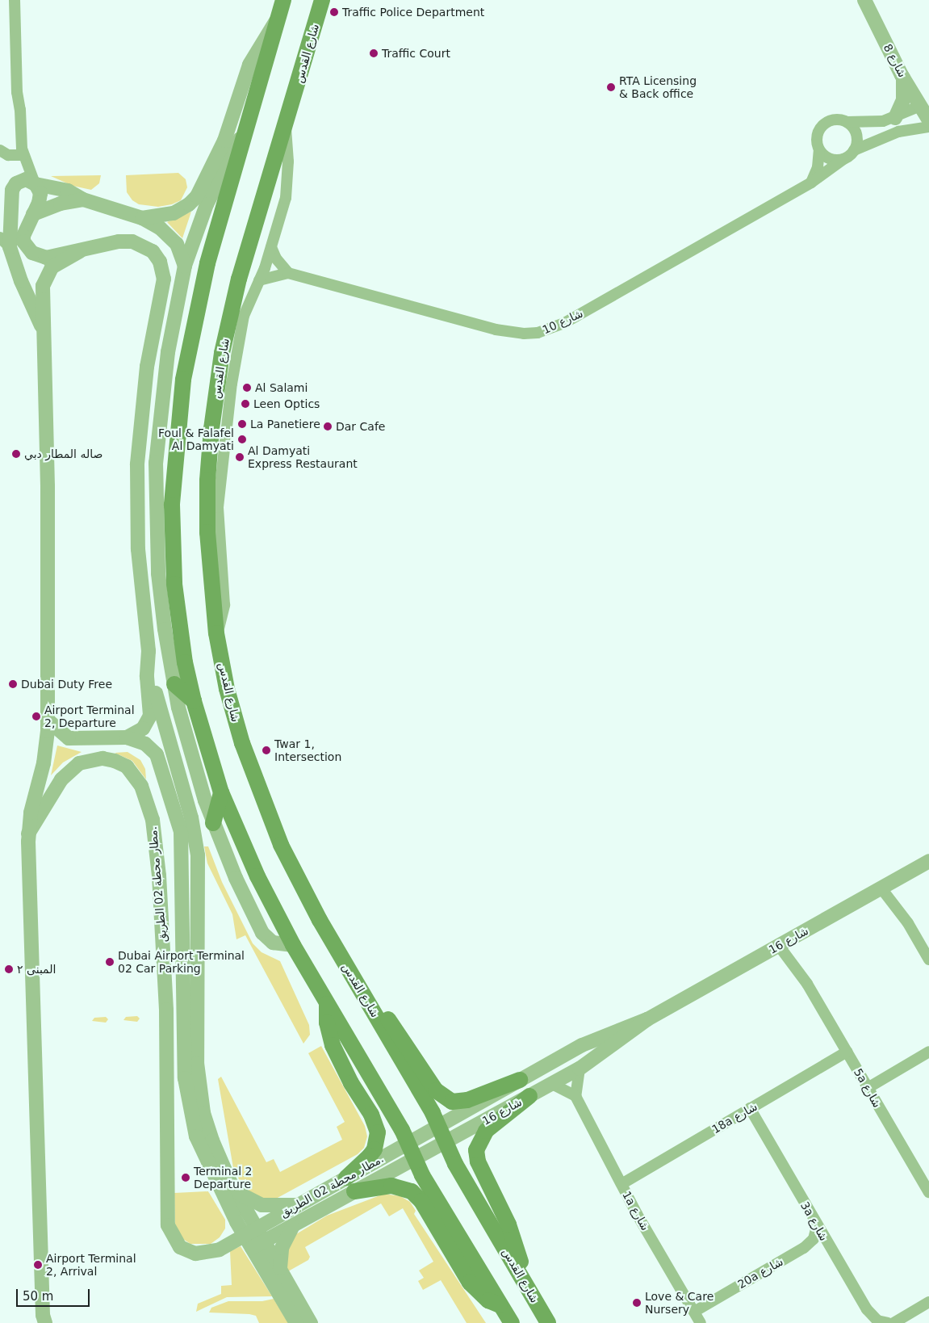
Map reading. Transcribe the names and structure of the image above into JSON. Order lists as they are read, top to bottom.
{
  "streets": {
    "main road": ["شارع القدس"],
    "street": [
      "شارع 8",
      "شارع 10",
      "مطار محطة 02 الطريق.",
      "شارع 16",
      "5a شارع",
      "18a شارع",
      "1a شارع",
      "3a شارع",
      "20a شارع"
    ]
  },
  "crossings": [
    ["شارع القدس", "شارع 16"],
    ["مطار محطة 02 الطريق.", "شارع 16"],
    ["شارع 16", "5a شارع"],
    ["5a شارع", "18a شارع"],
    ["18a شارع", "1a شارع"],
    ["18a شارع", "3a شارع"],
    ["1a شارع", "20a شارع"],
    ["3a شارع", "20a شارع"]
  ],
  "places": [
    "Traffic Police Department",
    "Traffic Court",
    "RTA Licensing & Back office",
    "Al Salami",
    "Leen Optics",
    "La Panetiere",
    "Dar Cafe",
    "Foul & Falafel Al Damyati",
    "صاله المطار دبي",
    "Al Damyati Express Restaurant",
    "Dubai Duty Free",
    "Airport Terminal 2, Departure",
    "Twar 1, Intersection",
    "Dubai Airport Terminal 02 Car Parking",
    "المبنى ٢",
    "Terminal 2 Departure",
    "Airport Terminal 2, Arrival",
    "Love & Care Nursery"
  ],
  "scale_bar": "50 m"
}
